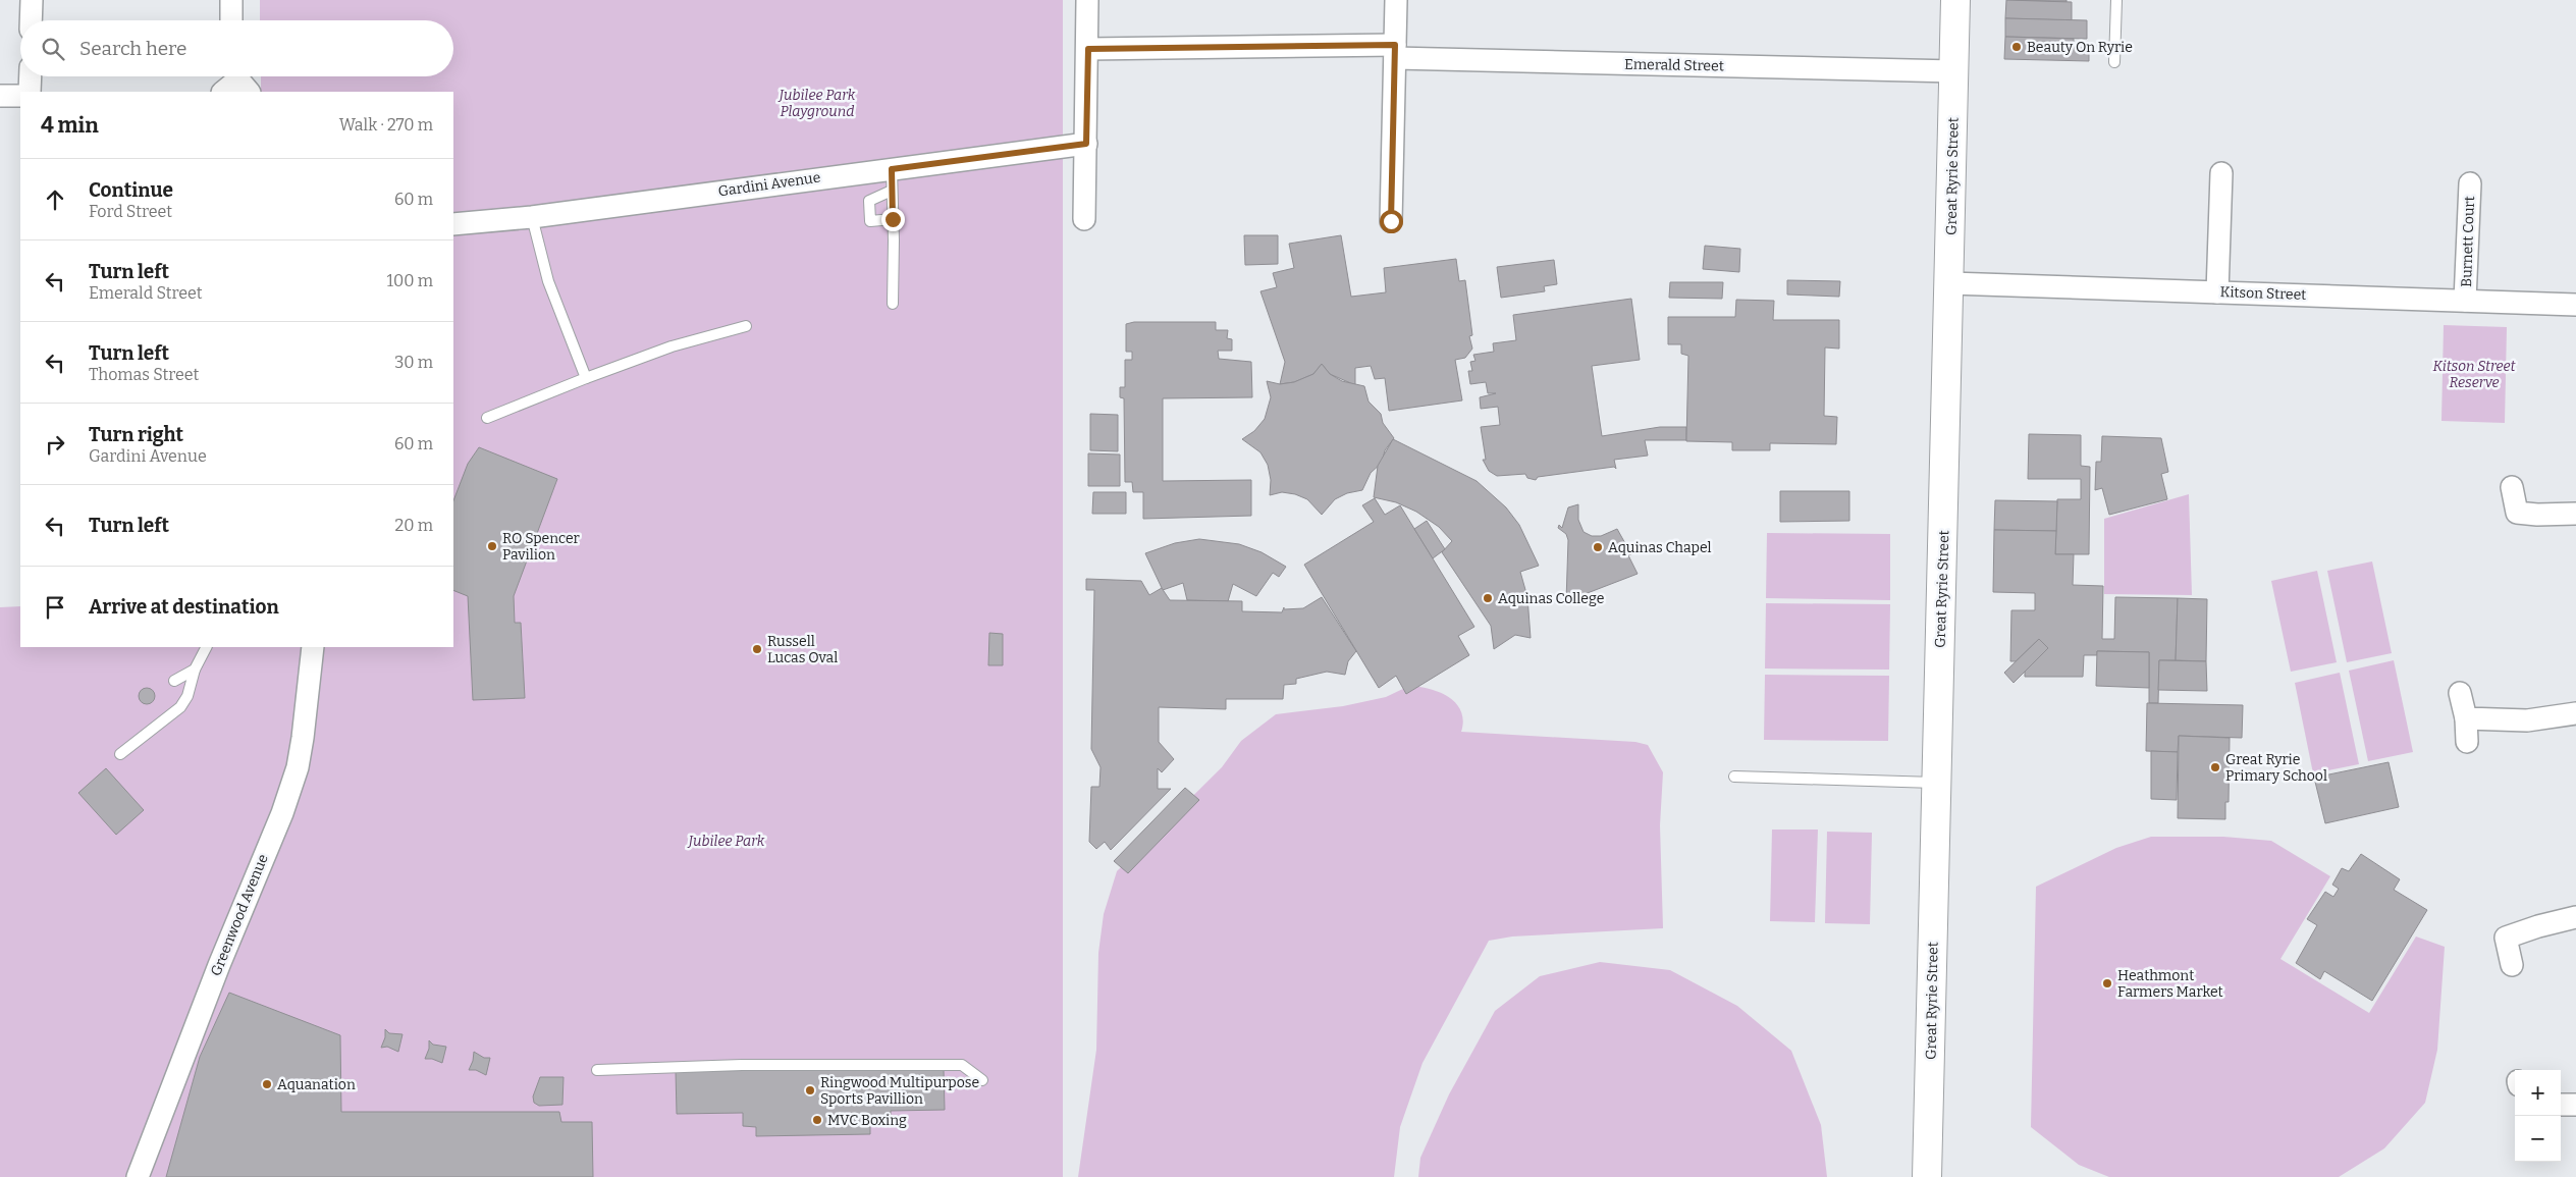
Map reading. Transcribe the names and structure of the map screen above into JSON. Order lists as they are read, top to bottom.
{
  "streets": {
    "main road": ["Great Ryrie Street"],
    "street": [
      "Emerald Street",
      "Gardini Avenue",
      "Burnett Court",
      "Kitson Street",
      "Greenwood Avenue"
    ]
  },
  "crossings": [
    ["Emerald Street", "Great Ryrie Street"],
    ["Great Ryrie Street", "Kitson Street"],
    ["Burnett Court", "Kitson Street"]
  ],
  "parks": ["Jubilee Park Playground", "Kitson Street Reserve", "Jubilee Park"],
  "places": [
    "Beauty On Ryrie",
    "RO Spencer Pavilion",
    "Aquinas Chapel",
    "Aquinas College",
    "Russell Lucas Oval",
    "Great Ryrie Primary School",
    "Heathmont Farmers Market",
    "Aquanation",
    "Ringwood Multipurpose Sports Pavillion",
    "MVC Boxing"
  ],
  "page": {
    "search": "Search here",
    "heading": ["4 min", "Walk · 270 m"],
    "list": [
      ["Continue", "Ford Street", "60 m"],
      ["Turn left", "Emerald Street", "100 m"],
      ["Turn left", "Thomas Street", "30 m"],
      ["Turn right", "Gardini Avenue", "60 m"],
      ["Turn left", "20 m"],
      "Arrive at destination"
    ],
    "map_buttons": ["+", "−"]
  }
}
